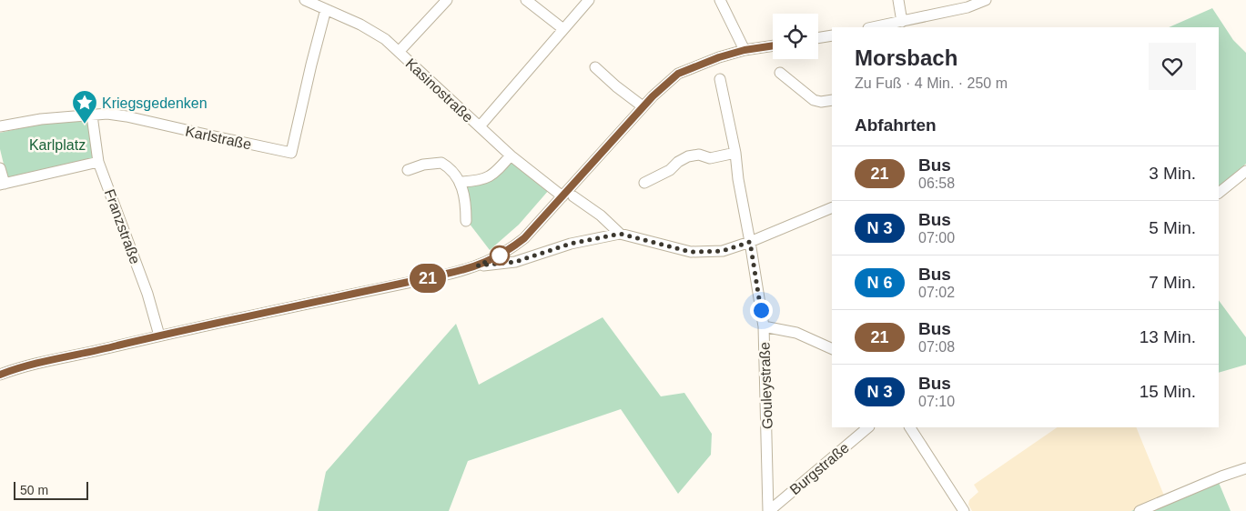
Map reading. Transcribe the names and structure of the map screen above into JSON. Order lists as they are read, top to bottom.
{
  "streets": {
    "street": [
      "Kasinostraße",
      "Karlstraße",
      "Franzstraße",
      "Gouleystraße",
      "Burgstraße"
    ]
  },
  "crossings": [
    ["Kasinostraße", "Karlstraße"],
    ["Karlstraße", "Franzstraße"],
    ["Gouleystraße", "Burgstraße"]
  ],
  "parks": ["Karlplatz"],
  "places": {
    "place": ["Kriegsgedenken"]
  },
  "lines": ["bus line 21"],
  "scale_bar": "50 m",
  "page": {
    "on_map": "21",
    "heading": [
      ["Morsbach", "Zu Fuß · 4 Min. · 250 m"],
      "Abfahrten"
    ],
    "list": [
      {
        "mark": "21",
        "name": "Bus",
        "note": "06:58",
        "value": "3 Min."
      },
      {
        "mark": "N 3",
        "name": "Bus",
        "note": "07:00",
        "value": "5 Min."
      },
      {
        "mark": "N 6",
        "name": "Bus",
        "note": "07:02",
        "value": "7 Min."
      },
      {
        "mark": "21",
        "name": "Bus",
        "note": "07:08",
        "value": "13 Min."
      },
      {
        "mark": "N 3",
        "name": "Bus",
        "note": "07:10",
        "value": "15 Min."
      }
    ],
    "scale": "50 m"
  }
}
